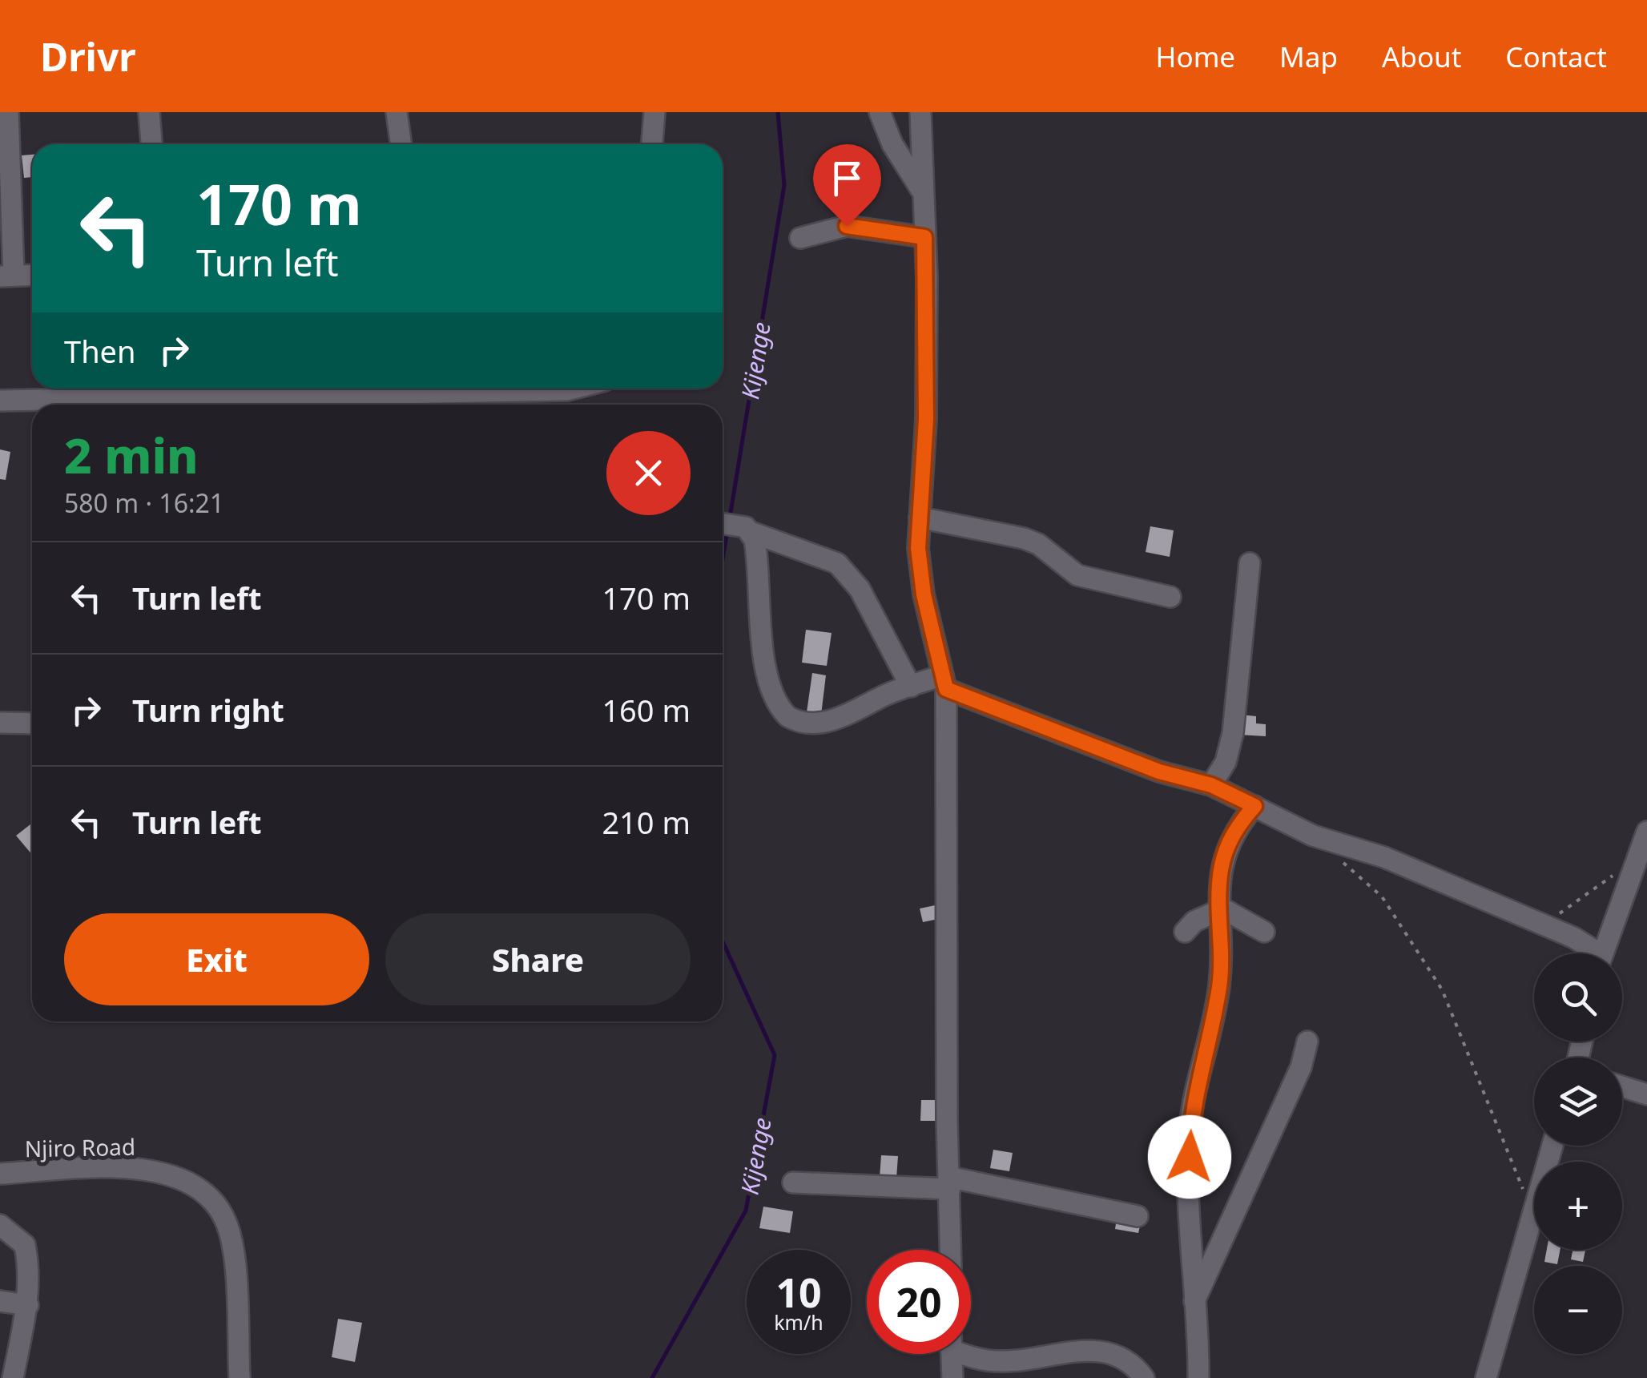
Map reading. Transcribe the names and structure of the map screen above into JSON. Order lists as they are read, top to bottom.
{
  "streets": {
    "street": ["Njiro Road"]
  },
  "water": ["Kijenge"],
  "page": {
    "header": "Drivr",
    "nav": [
      "Home",
      "Map",
      "About",
      "Contact"
    ],
    "turn": ["170 m", "Turn left"],
    "then": "Then",
    "heading": ["2 min", "580 m · 16:21"],
    "list": [
      {
        "name": "Turn left",
        "value": "170 m"
      },
      {
        "name": "Turn right",
        "value": "160 m"
      },
      {
        "name": "Turn left",
        "value": "210 m"
      }
    ],
    "buttons": ["Exit", "Share"],
    "map_buttons": ["+", "−"],
    "speed": "10 km/h",
    "limit": "20"
  }
}
